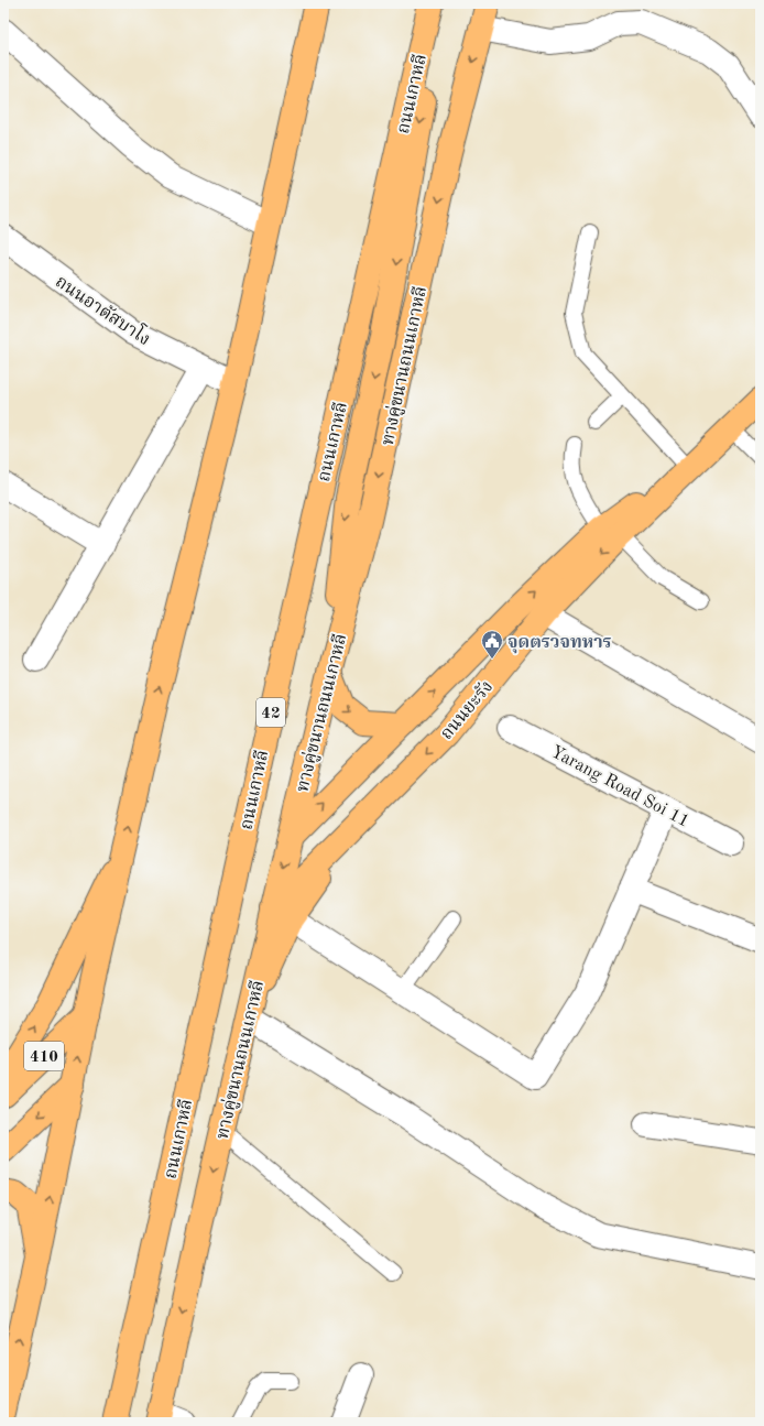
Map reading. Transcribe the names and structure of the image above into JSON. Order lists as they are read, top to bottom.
{
  "streets": {
    "main road": [
      "ถนนเกาหลี",
      "ทางคู่ขนานถนนเกาหลี",
      "ถนนยะรัง",
      "42",
      "410"
    ],
    "street": ["ถนนอาตัสบาโง", "Yarang Road Soi 11"]
  },
  "crossings": [
    ["ทางคู่ขนานถนนเกาหลี", "ถนนยะรัง"]
  ],
  "places": {
    "public building": ["จุดตรวจทหาร"]
  }
}
